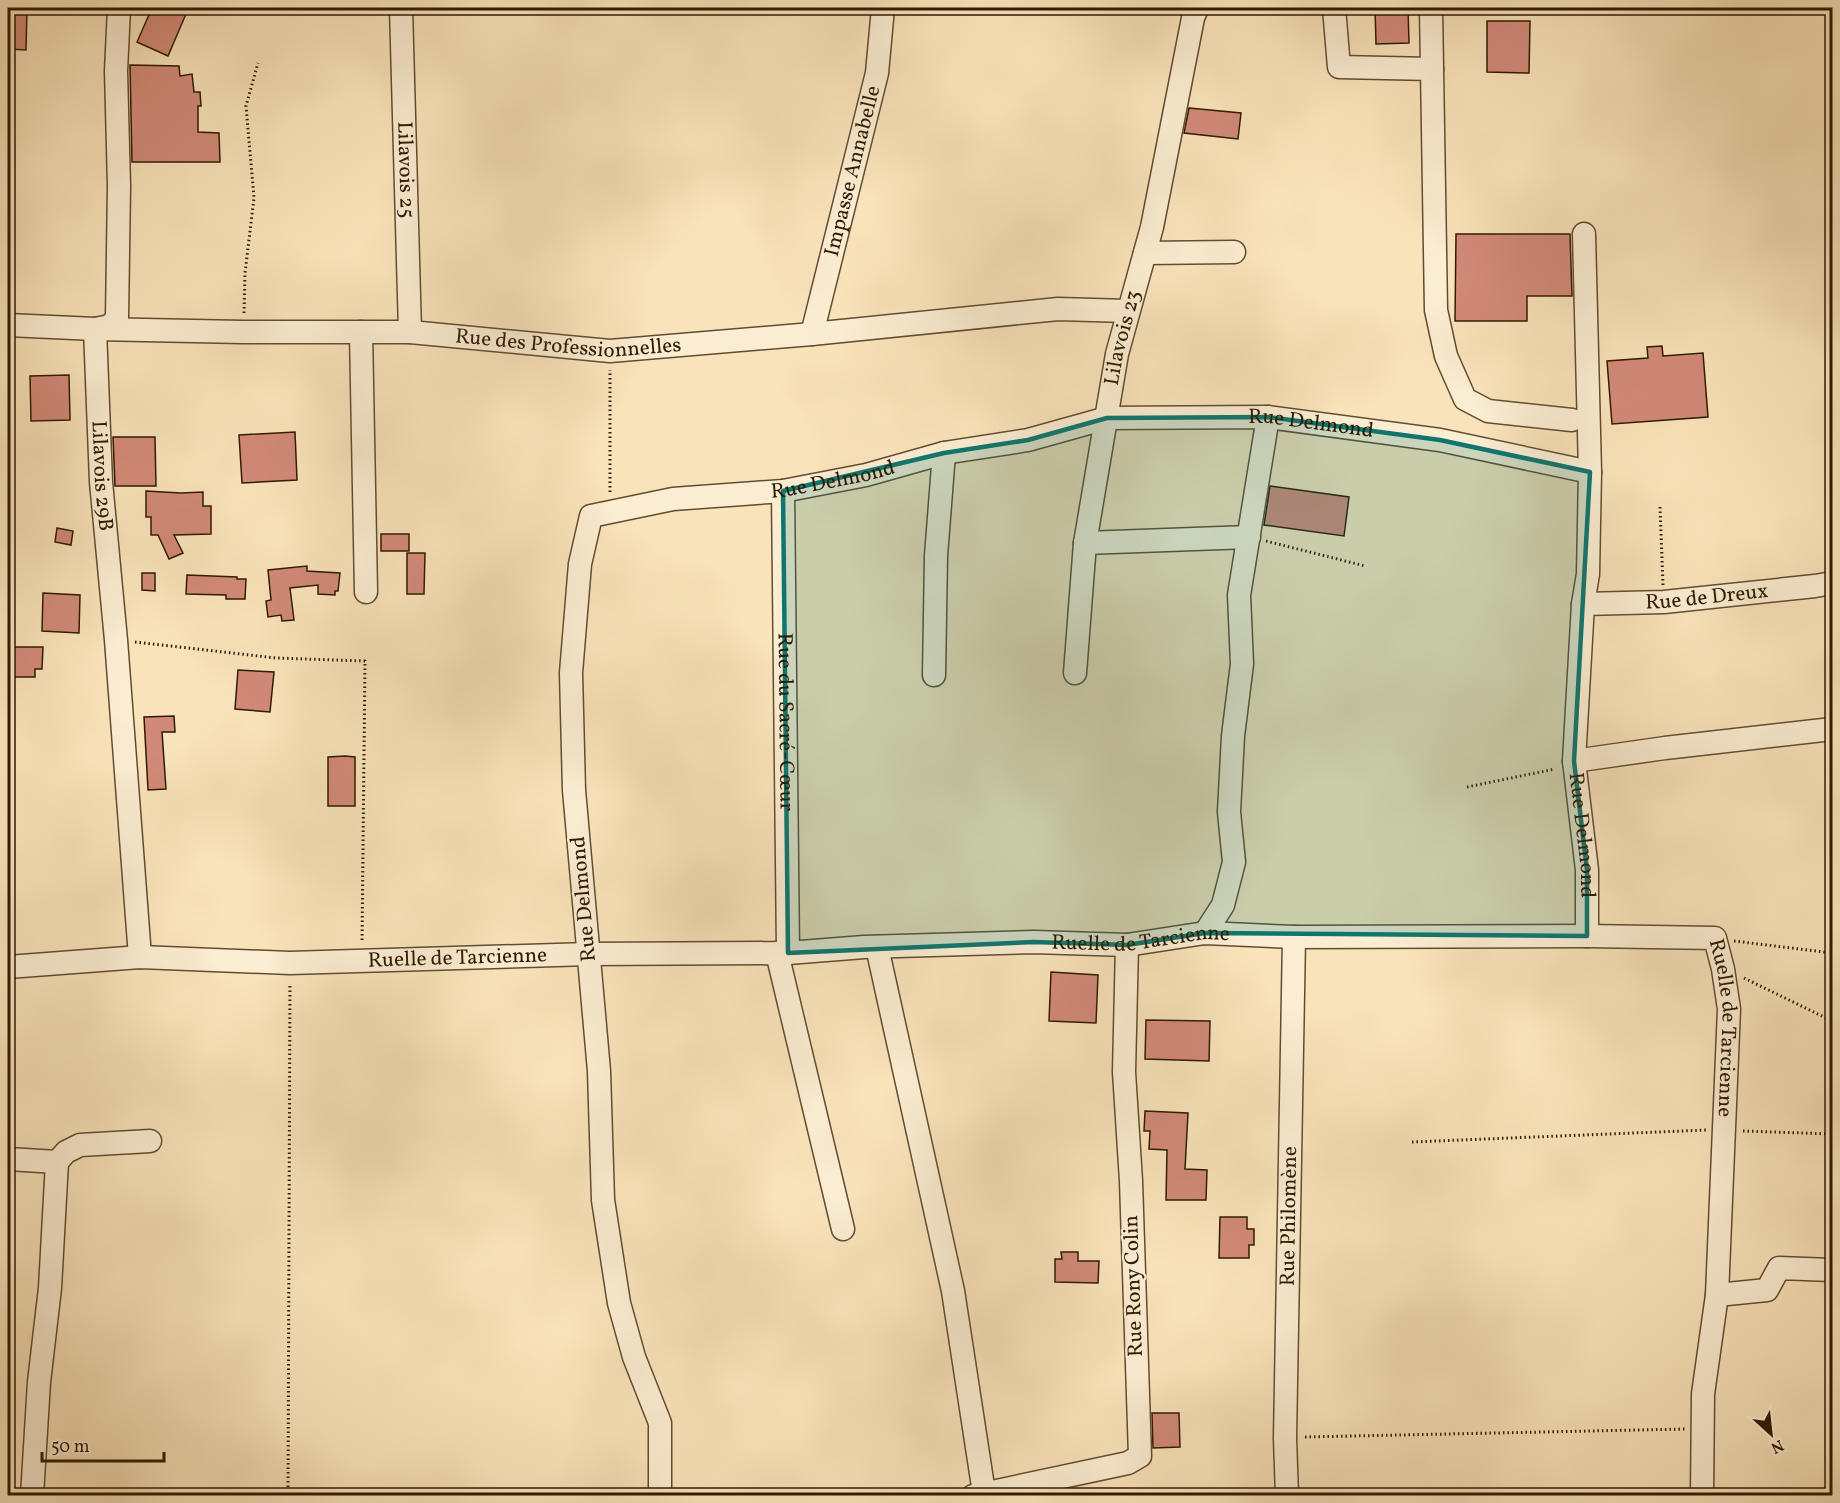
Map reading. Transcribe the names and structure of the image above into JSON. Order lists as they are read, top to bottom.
{
  "streets": {
    "street": [
      "Lilavois 25",
      "Impasse Annabelle",
      "Lilavois 23",
      "Rue des Professionnelles",
      "Rue Delmond",
      "Lilavois 29B",
      "Rue de Dreux",
      "Rue du Sacré-Cœur",
      "Ruelle de Tarcienne",
      "Rue Philomène",
      "Rue Rony Colin"
    ]
  },
  "crossings": [
    ["Lilavois 25", "Rue des Professionnelles"],
    ["Impasse Annabelle", "Rue des Professionnelles"],
    ["Lilavois 23", "Rue des Professionnelles"],
    ["Lilavois 23", "Rue Delmond"],
    ["Rue des Professionnelles", "Lilavois 29B"],
    ["Rue Delmond", "Rue de Dreux"],
    ["Rue Delmond", "Rue du Sacré-Cœur"],
    ["Rue Delmond", "Ruelle de Tarcienne"],
    ["Lilavois 29B", "Ruelle de Tarcienne"],
    ["Rue du Sacré-Cœur", "Ruelle de Tarcienne"],
    ["Ruelle de Tarcienne", "Rue Philomène"],
    ["Ruelle de Tarcienne", "Rue Rony Colin"]
  ],
  "scale_bar": "50 m",
  "north": "bottom right"
}
